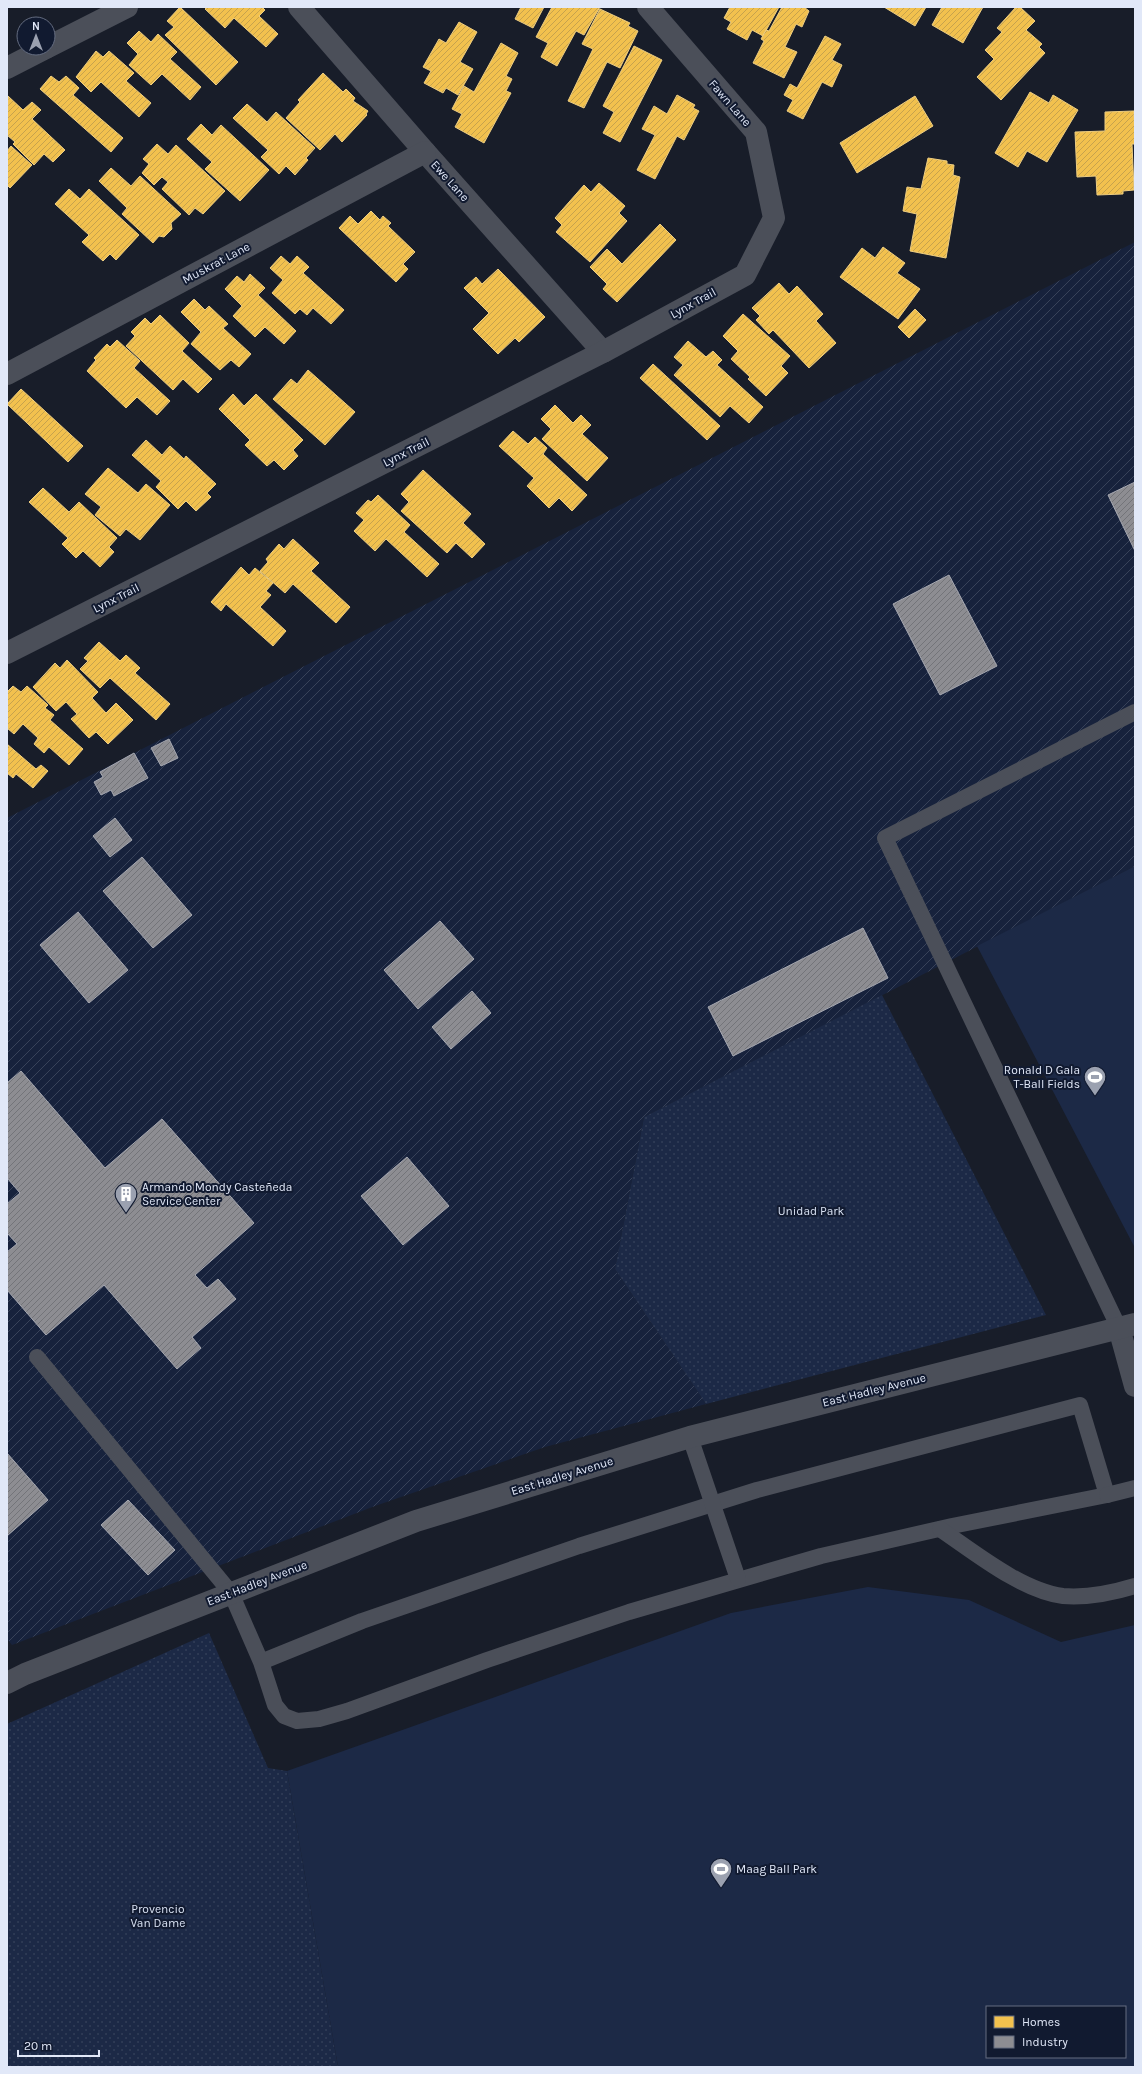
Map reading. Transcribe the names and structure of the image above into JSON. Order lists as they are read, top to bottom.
{
  "streets": {
    "street": [
      "Fawn Lane",
      "Ewe Lane",
      "Muskrat Lane",
      "Lynx Trail",
      "East Hadley Avenue"
    ]
  },
  "crossings": [
    ["Fawn Lane", "Lynx Trail"],
    ["Ewe Lane", "Muskrat Lane"],
    ["Ewe Lane", "Lynx Trail"]
  ],
  "parks": ["Unidad Park", "Provencio Van Dame"],
  "places": {
    "sports": ["Ronald D Gala T-Ball Fields", "Maag Ball Park"],
    "building": ["Armando Mondy Casteñeda Service Center"]
  },
  "legend": ["Homes", "Industry"],
  "scale_bar": "20 m",
  "north": "top"
}
